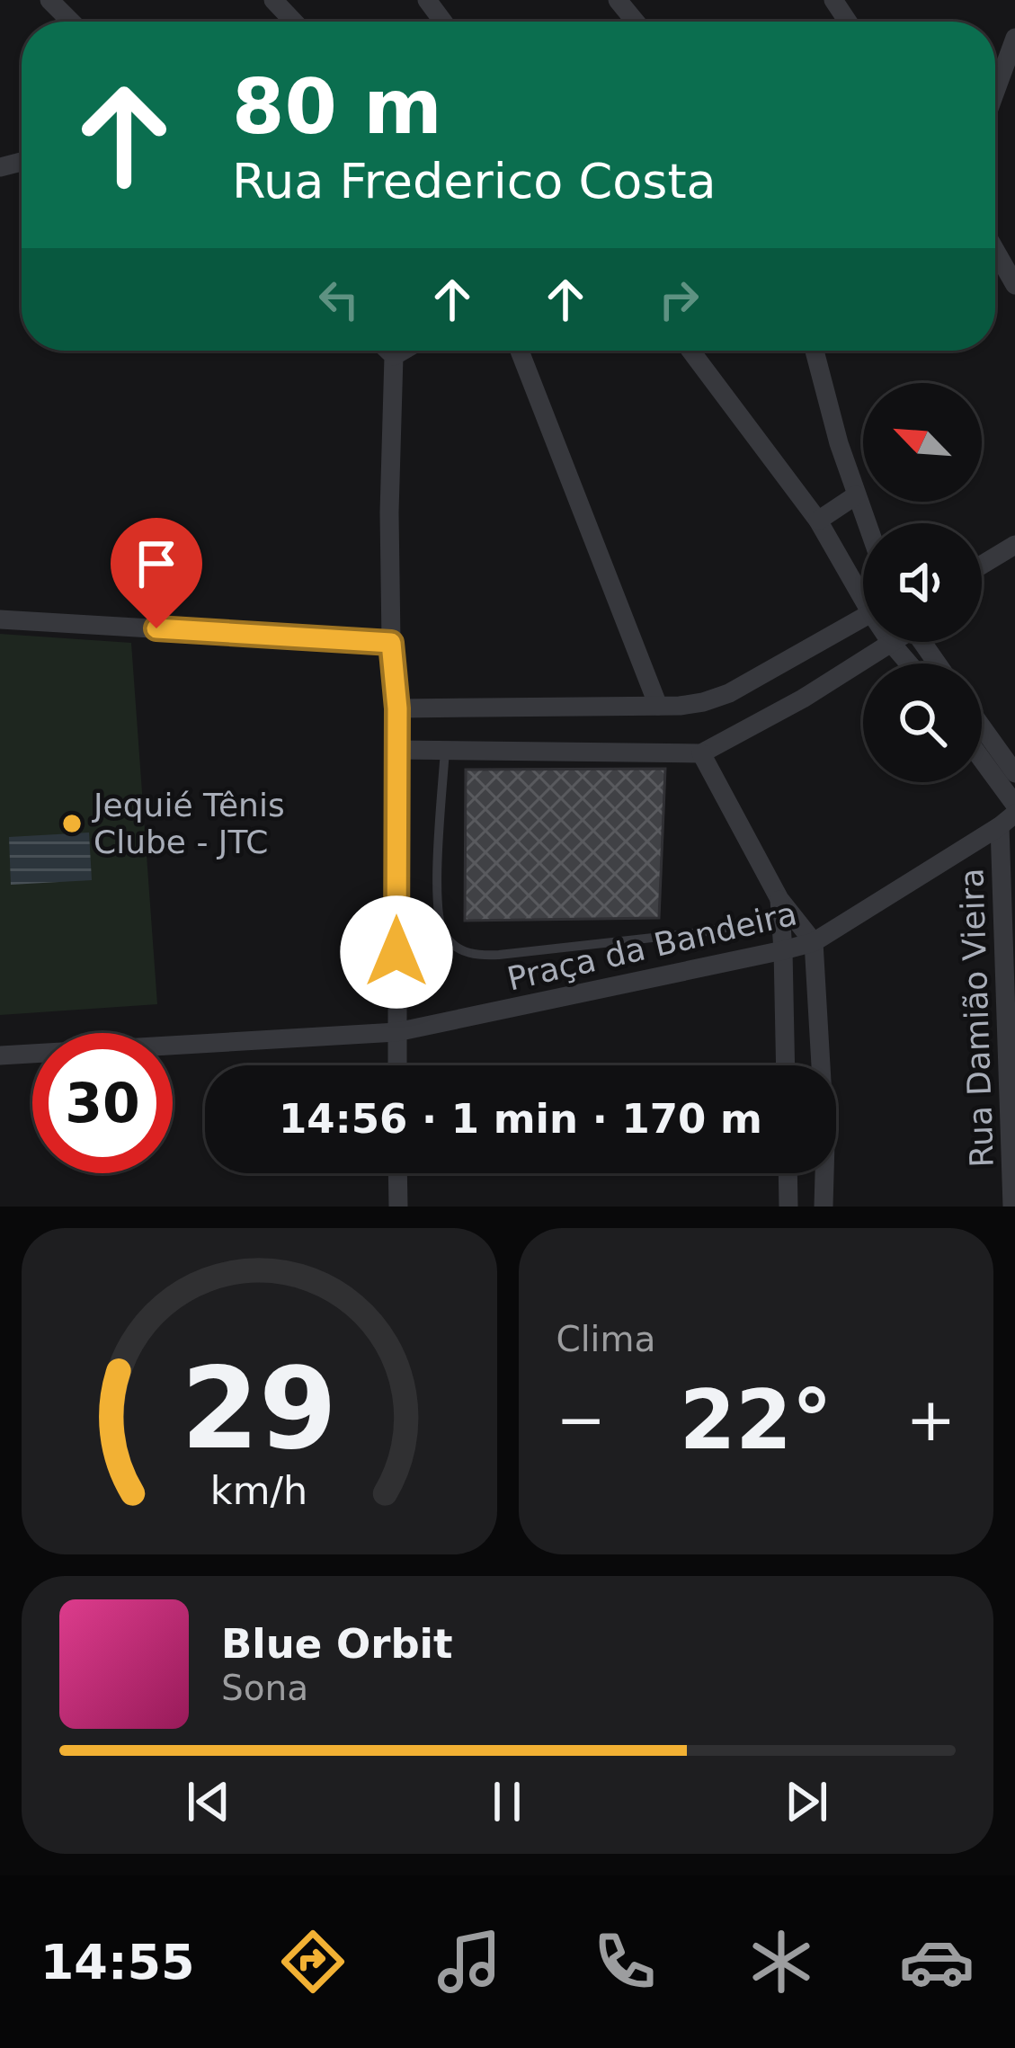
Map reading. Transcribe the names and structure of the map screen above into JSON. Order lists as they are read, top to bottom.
{
  "streets": {
    "street": ["Praça da Bandeira", "Rua Damião Vieira"]
  },
  "crossings": [
    ["Praça da Bandeira", "Rua Damião Vieira"]
  ],
  "places": ["Jequié Tênis Clube - JTC"],
  "north": "top left",
  "page": {
    "turn": ["80 m", "Rua Frederico Costa"],
    "limit": "30",
    "trip": "14:56 · 1 min · 170 m",
    "tile": "Clima",
    "heat": ["−", "22°", "+"],
    "song": ["Blue Orbit", "Sona"],
    "tabs": "14:55",
    "gauge": ["29", "km/h"]
  }
}
